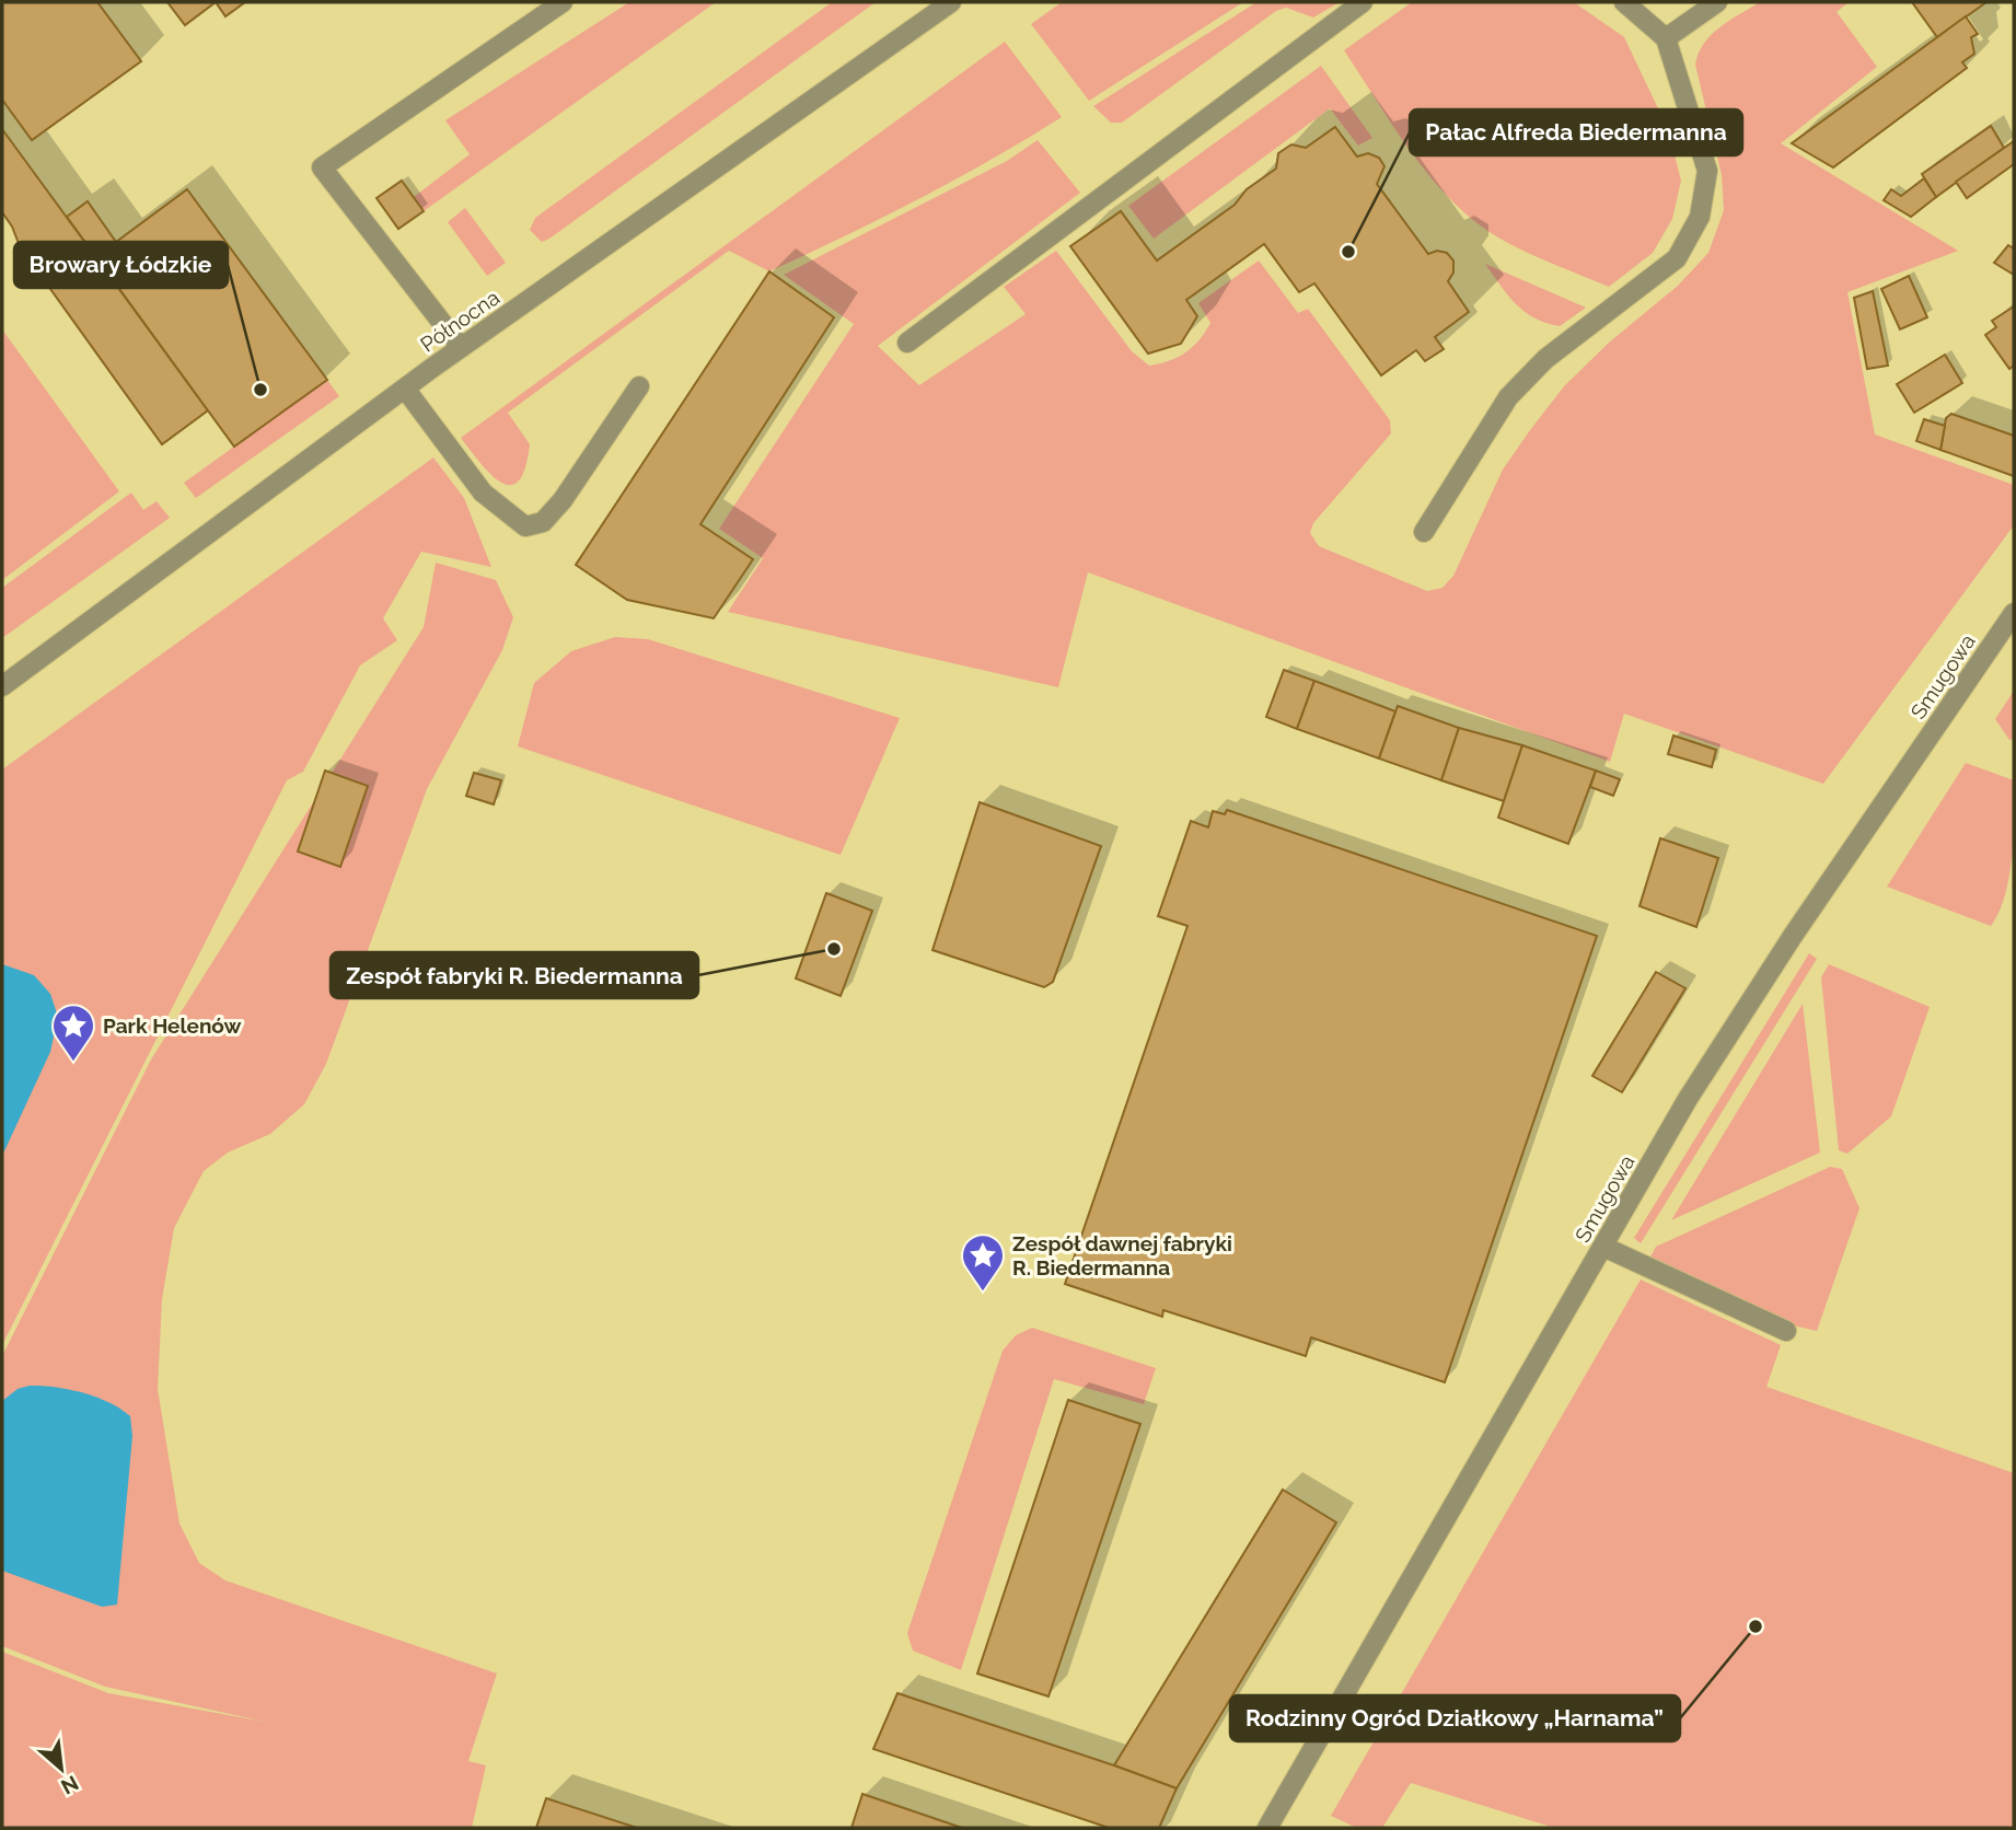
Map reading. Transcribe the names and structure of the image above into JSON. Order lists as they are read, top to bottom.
{
  "streets": {
    "street": ["Północna", "Smugowa"]
  },
  "places": {
    "other": [
      "Pałac Alfreda Biedermanna",
      "Browary Łódzkie",
      "Zespół fabryki R. Biedermanna",
      "Rodzinny Ogród Działkowy „Harnama”"
    ],
    "place": ["Park Helenów", "Zespół dawnej fabryki R. Biedermanna"]
  },
  "north": "bottom right"
}
